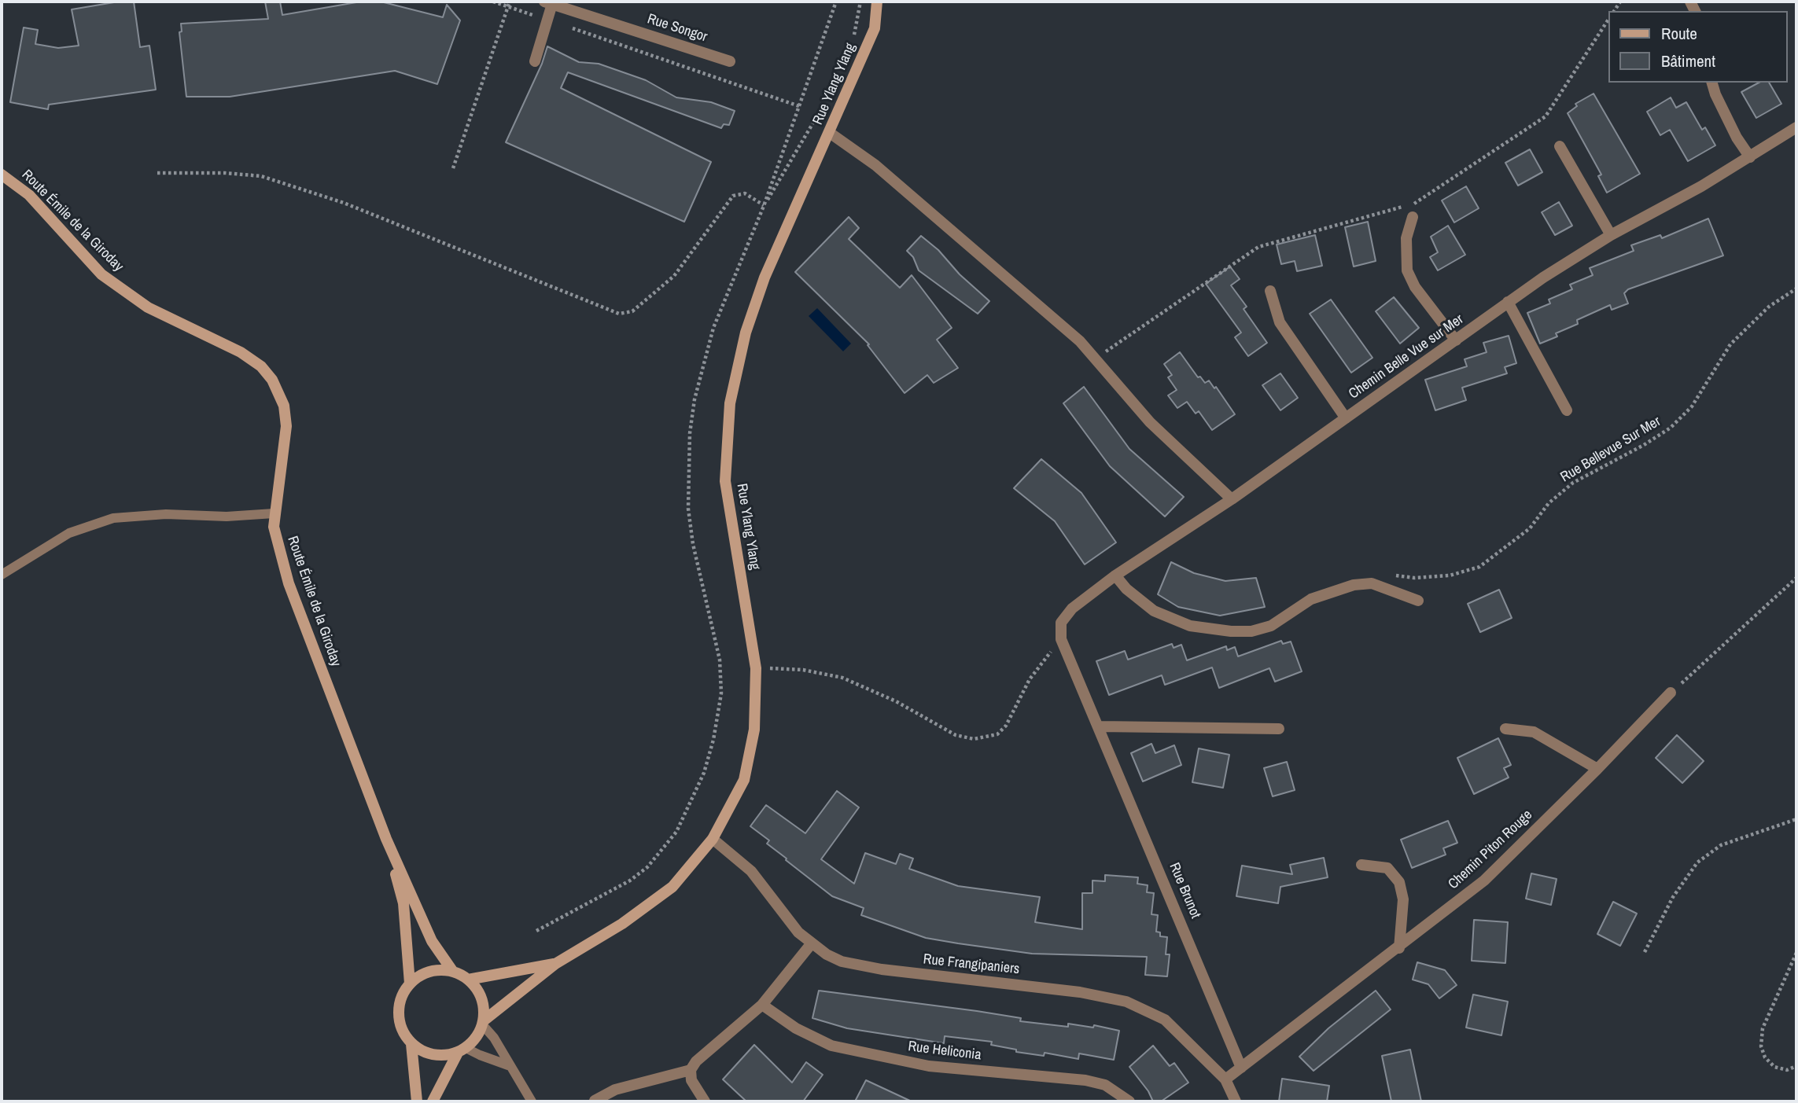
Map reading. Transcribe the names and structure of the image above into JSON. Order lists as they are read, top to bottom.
{
  "streets": {
    "main road": ["Rue Ylang Ylang", "Route Émile de la Giroday"],
    "street": [
      "Rue Songor",
      "Chemin Belle Vue sur Mer",
      "Chemin Piton Rouge",
      "Rue Brunot",
      "Rue Frangipaniers",
      "Rue Heliconia"
    ],
    "path": ["Rue Bellevue Sur Mer"]
  },
  "crossings": [
    ["Rue Ylang Ylang", "Rue Frangipaniers"],
    ["Chemin Belle Vue sur Mer", "Rue Brunot"],
    ["Chemin Piton Rouge", "Rue Brunot"],
    ["Chemin Piton Rouge", "Rue Frangipaniers"]
  ],
  "legend": ["Route", "Bâtiment"]
}
